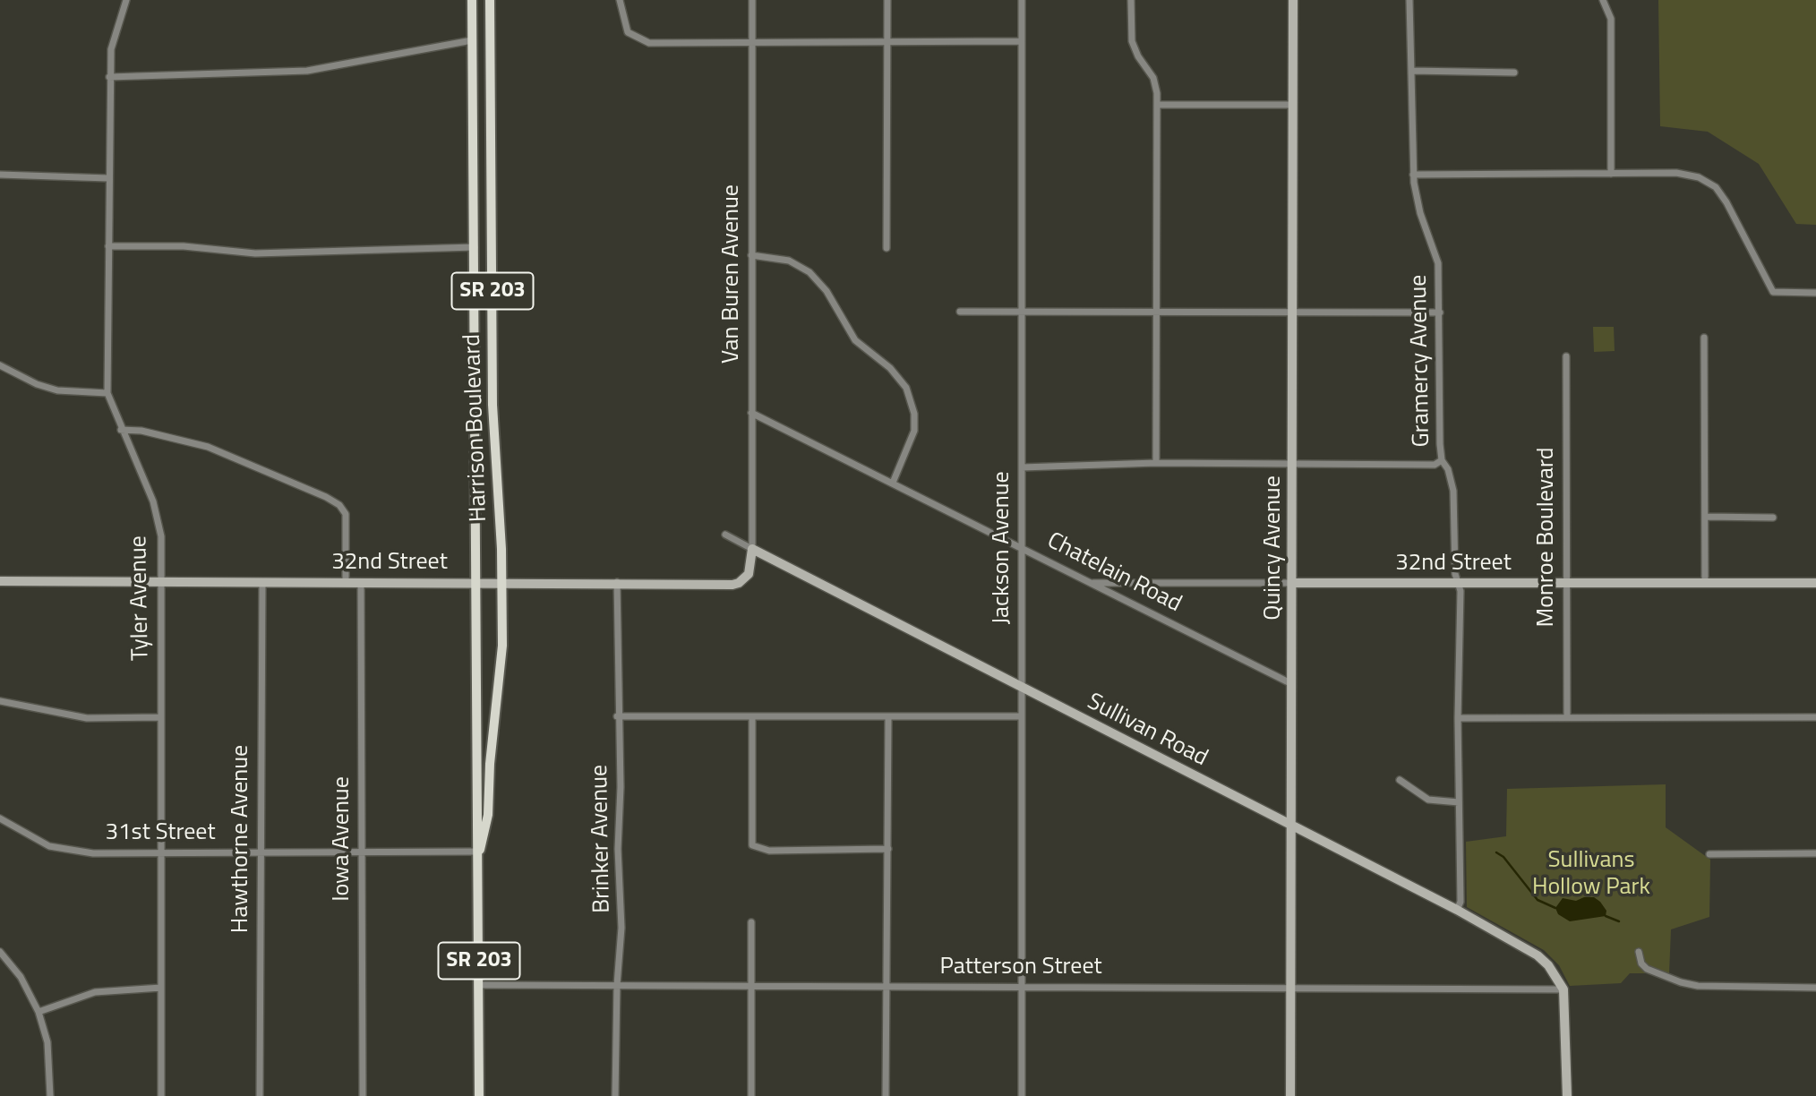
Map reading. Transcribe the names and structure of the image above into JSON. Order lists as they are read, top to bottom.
{
  "streets": {
    "main road": ["SR 203", "Harrison Boulevard"],
    "street": [
      "Van Buren Avenue",
      "Gramercy Avenue",
      "Monroe Boulevard",
      "Jackson Avenue",
      "Quincy Avenue",
      "32nd Street",
      "Chatelain Road",
      "Tyler Avenue",
      "Sullivan Road",
      "31st Street",
      "Hawthorne Avenue",
      "Iowa Avenue",
      "Brinker Avenue",
      "Patterson Street"
    ]
  },
  "crossings": [
    ["Van Buren Avenue", "32nd Street"],
    ["Van Buren Avenue", "Chatelain Road"],
    ["Van Buren Avenue", "Sullivan Road"],
    ["Gramercy Avenue", "32nd Street"],
    ["Gramercy Avenue", "Sullivan Road"],
    ["Harrison Boulevard", "32nd Street"],
    ["Harrison Boulevard", "31st Street"],
    ["Harrison Boulevard", "Patterson Street"],
    ["Monroe Boulevard", "32nd Street"],
    ["Jackson Avenue", "Chatelain Road"],
    ["Jackson Avenue", "Sullivan Road"],
    ["Jackson Avenue", "Patterson Street"],
    ["Quincy Avenue", "32nd Street"],
    ["Quincy Avenue", "Chatelain Road"],
    ["Quincy Avenue", "Sullivan Road"],
    ["Quincy Avenue", "Patterson Street"],
    ["32nd Street", "Chatelain Road"],
    ["32nd Street", "Tyler Avenue"],
    ["32nd Street", "Sullivan Road"],
    ["32nd Street", "Hawthorne Avenue"],
    ["32nd Street", "Iowa Avenue"],
    ["32nd Street", "Brinker Avenue"],
    ["Tyler Avenue", "31st Street"],
    ["Sullivan Road", "Patterson Street"],
    ["31st Street", "Hawthorne Avenue"],
    ["31st Street", "Iowa Avenue"],
    ["Brinker Avenue", "Patterson Street"]
  ],
  "parks": ["Sullivans Hollow Park"]
}
